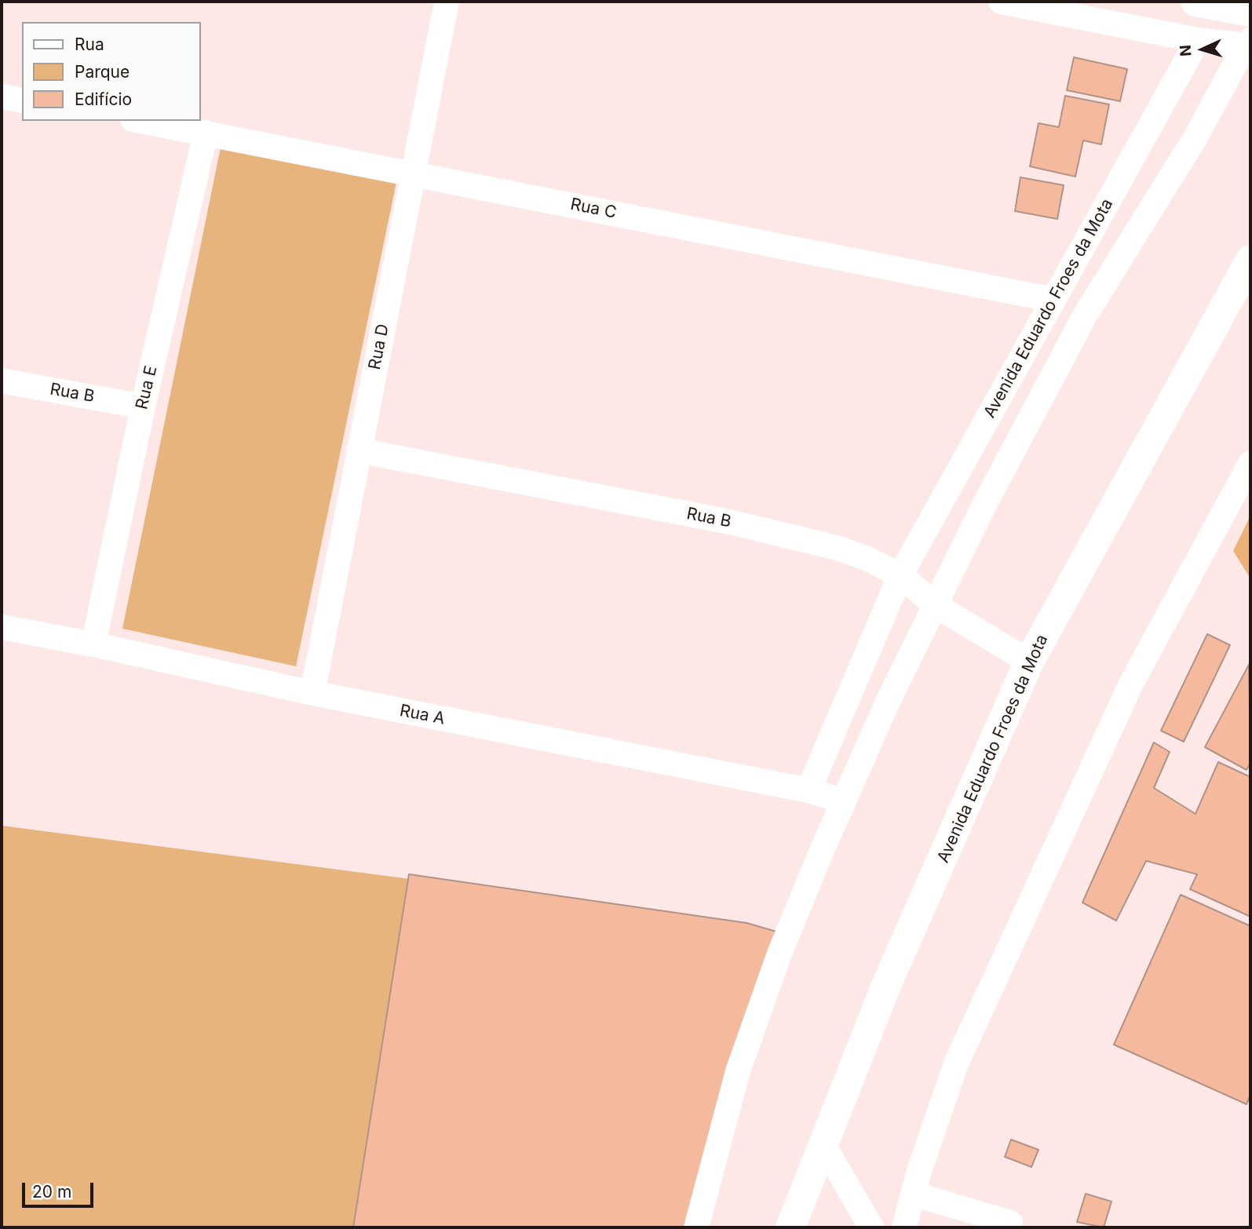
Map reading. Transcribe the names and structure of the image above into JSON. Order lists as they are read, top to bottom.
{
  "streets": {
    "main road": ["Avenida Eduardo Froes da Mota"],
    "street": [
      "Rua C",
      "Rua D",
      "Rua E",
      "Rua B",
      "Rua A"
    ]
  },
  "crossings": [
    ["Rua C", "Avenida Eduardo Froes da Mota"],
    ["Rua C", "Rua D"],
    ["Rua C", "Rua E"],
    ["Avenida Eduardo Froes da Mota", "Rua B"],
    ["Avenida Eduardo Froes da Mota", "Rua A"],
    ["Rua D", "Rua B"],
    ["Rua D", "Rua A"],
    ["Rua E", "Rua B"],
    ["Rua E", "Rua A"]
  ],
  "legend": ["Rua", "Parque", "Edifício"],
  "scale_bar": "20 m",
  "north": "left"
}
